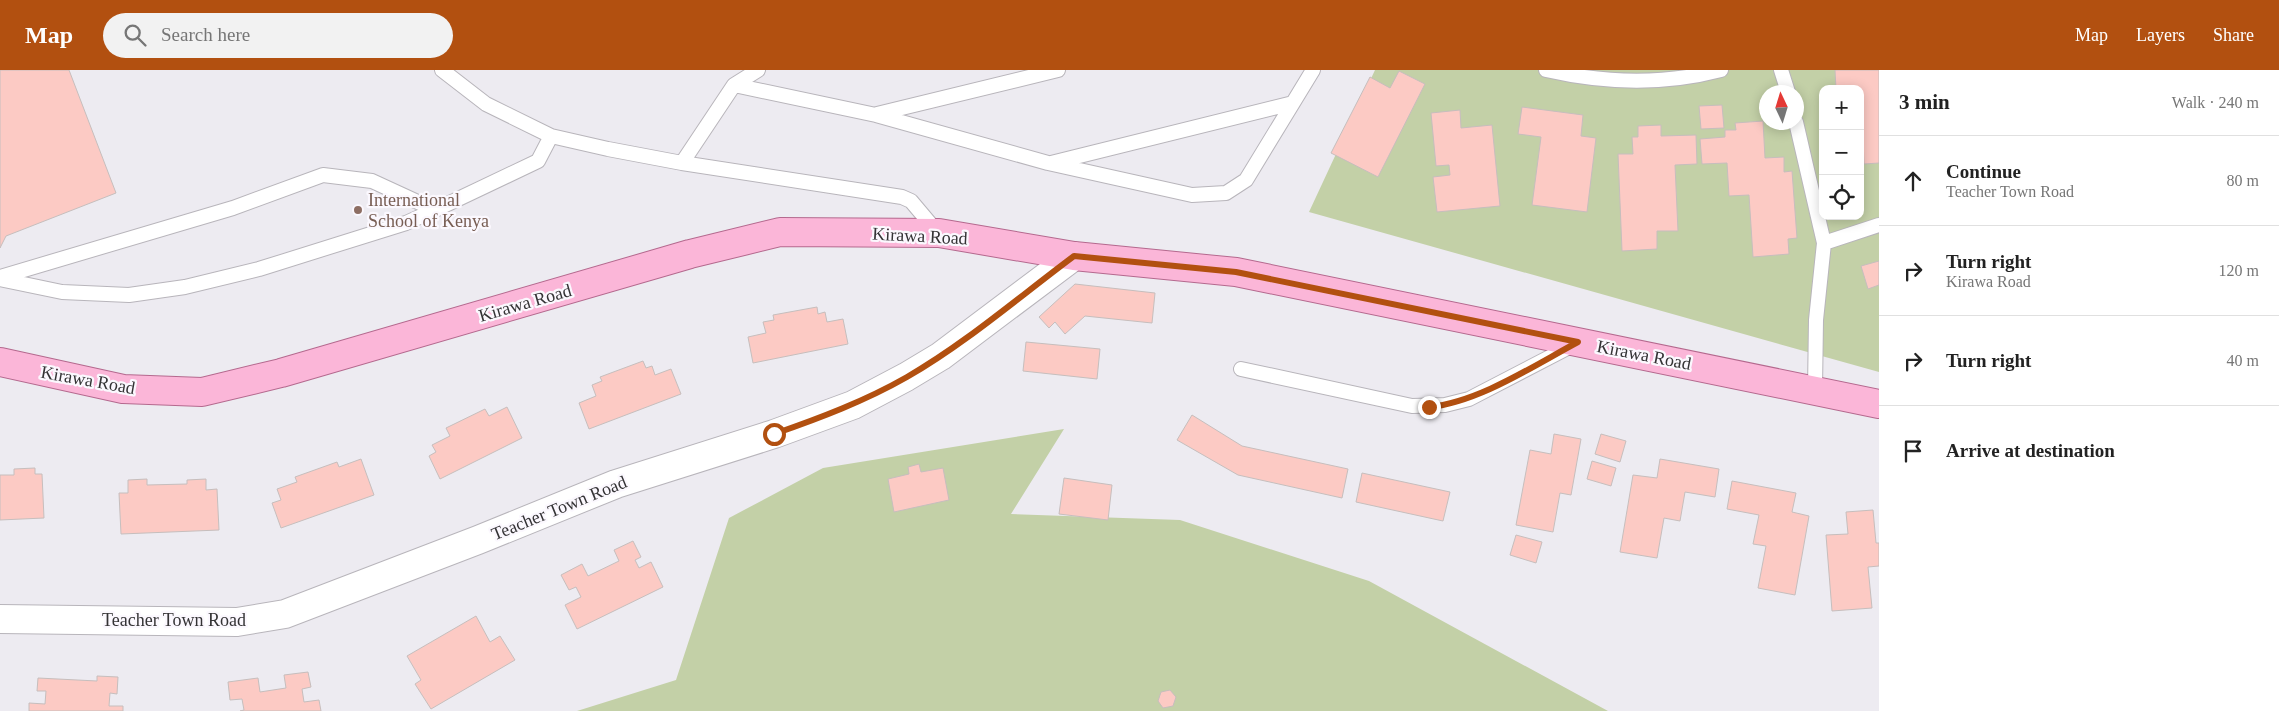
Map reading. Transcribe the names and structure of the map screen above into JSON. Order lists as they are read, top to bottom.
{
  "streets": {
    "main road": ["Kirawa Road"],
    "street": ["Teacher Town Road"]
  },
  "crossings": [
    ["Kirawa Road", "Teacher Town Road"]
  ],
  "places": ["International School of Kenya"],
  "north": "top",
  "page": {
    "header": "Map",
    "search": "Search here",
    "nav": ["Map", "Layers", "Share"],
    "heading": ["3 min", "Walk · 240 m"],
    "map_buttons": ["+", "−"],
    "list": [
      ["Continue", "Teacher Town Road", "80 m"],
      ["Turn right", "Kirawa Road", "120 m"],
      ["Turn right", "40 m"],
      "Arrive at destination"
    ]
  }
}
